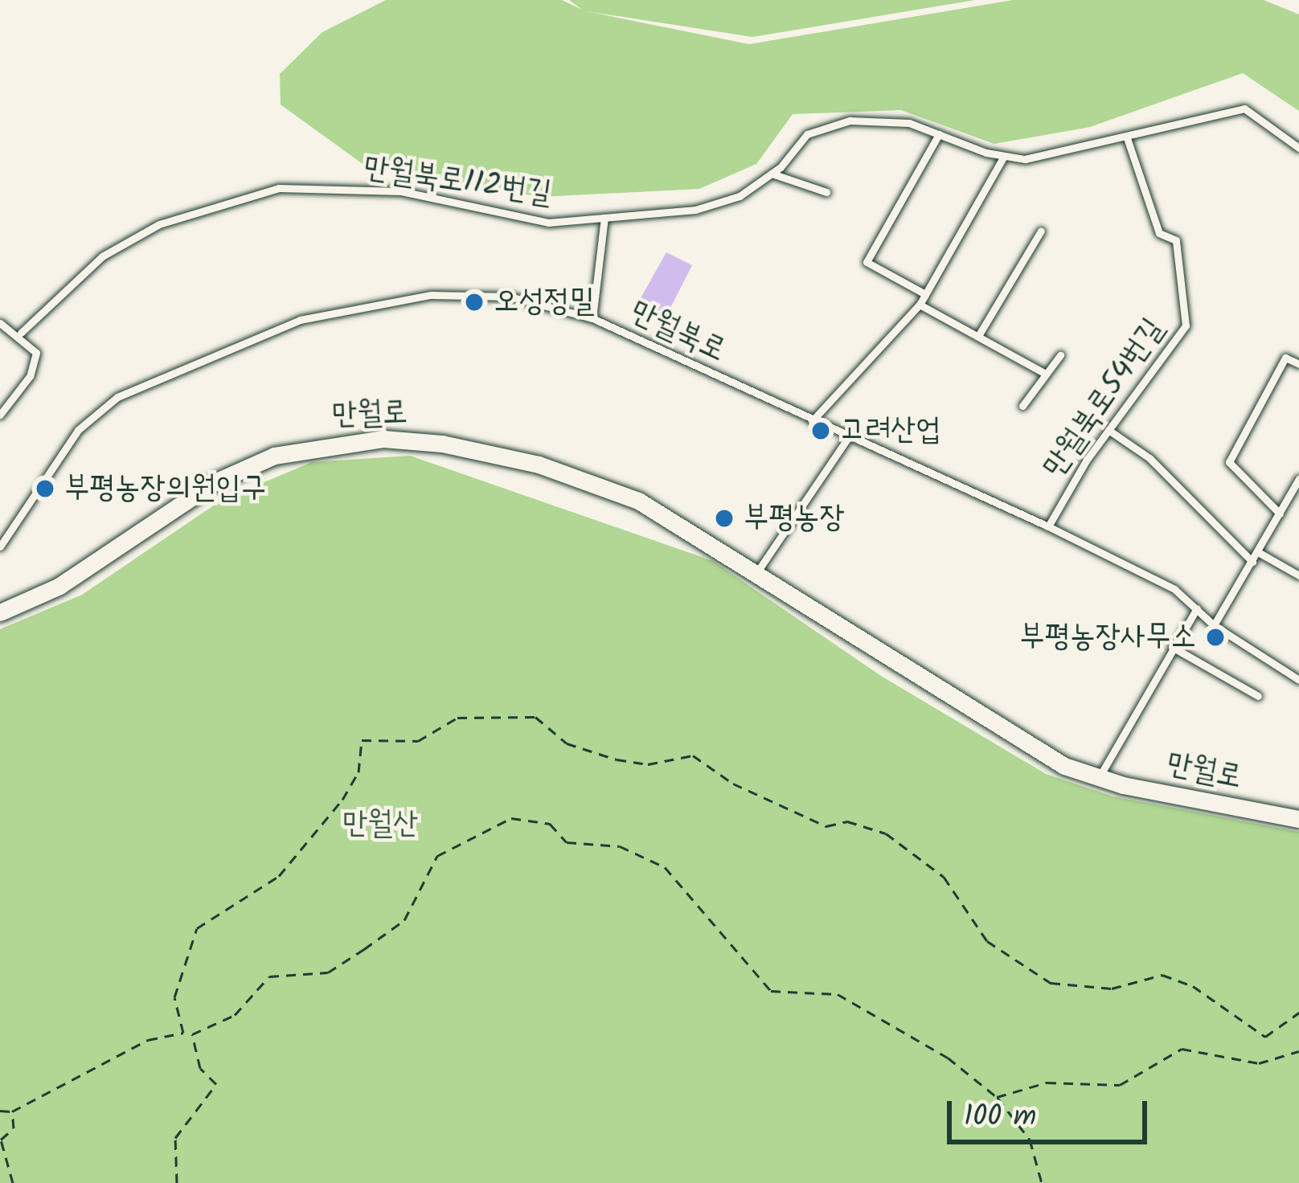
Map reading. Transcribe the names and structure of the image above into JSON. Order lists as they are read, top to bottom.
{
  "streets": {
    "street": ["만월로"],
    "lane": ["만월북로112번길", "만월북로", "만월북로54번길"]
  },
  "crossings": [
    ["만월북로112번길", "만월북로54번길"],
    ["만월북로", "만월북로54번길"],
    ["만월북로", "만월로"]
  ],
  "parks": ["만월산"],
  "places": [
    "오성정밀",
    "고려산업",
    "부평농장의원입구",
    "부평농장",
    "부평농장사무소"
  ],
  "scale_bar": "100 m"
}
